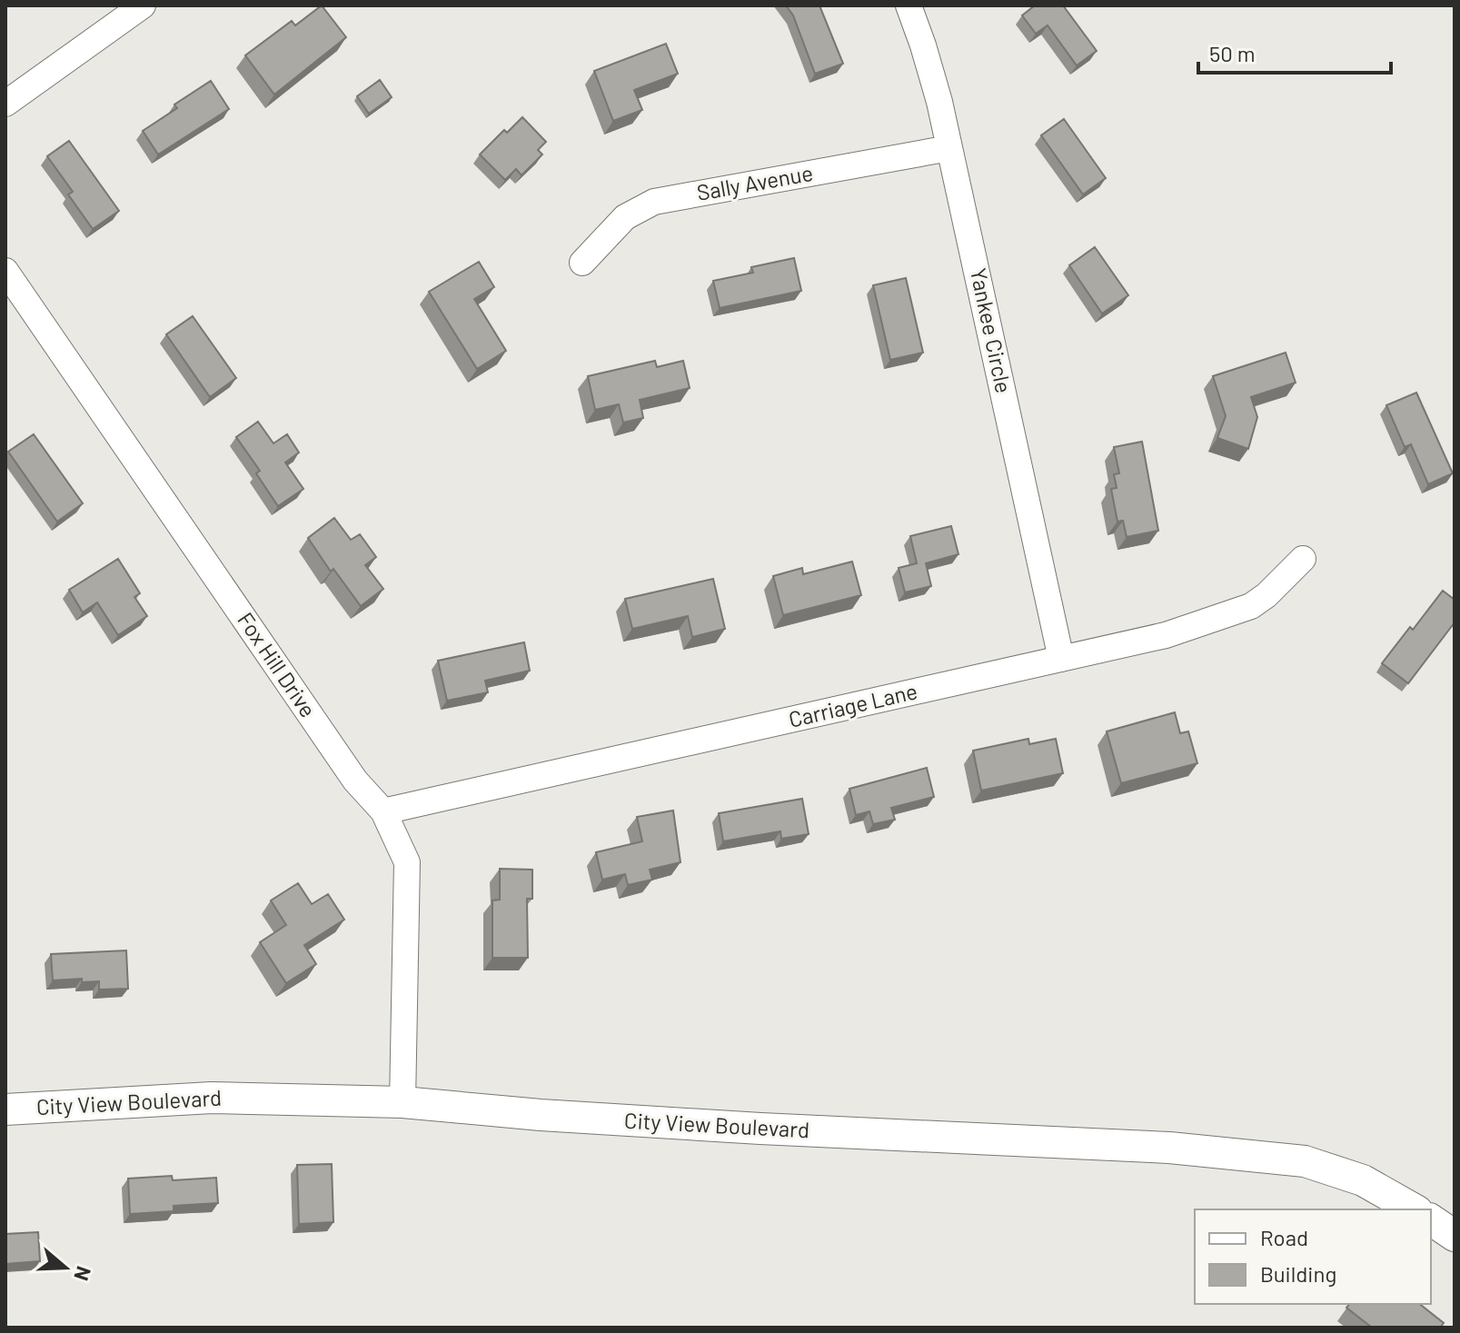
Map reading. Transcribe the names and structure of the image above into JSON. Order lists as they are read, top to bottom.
{
  "streets": {
    "street": [
      "Sally Avenue",
      "Yankee Circle",
      "Fox Hill Drive",
      "Carriage Lane",
      "City View Boulevard"
    ]
  },
  "crossings": [
    ["Sally Avenue", "Yankee Circle"],
    ["Yankee Circle", "Carriage Lane"],
    ["Fox Hill Drive", "Carriage Lane"],
    ["Fox Hill Drive", "City View Boulevard"]
  ],
  "legend": ["Road", "Building"],
  "scale_bar": "50 m",
  "north": "right"
}
